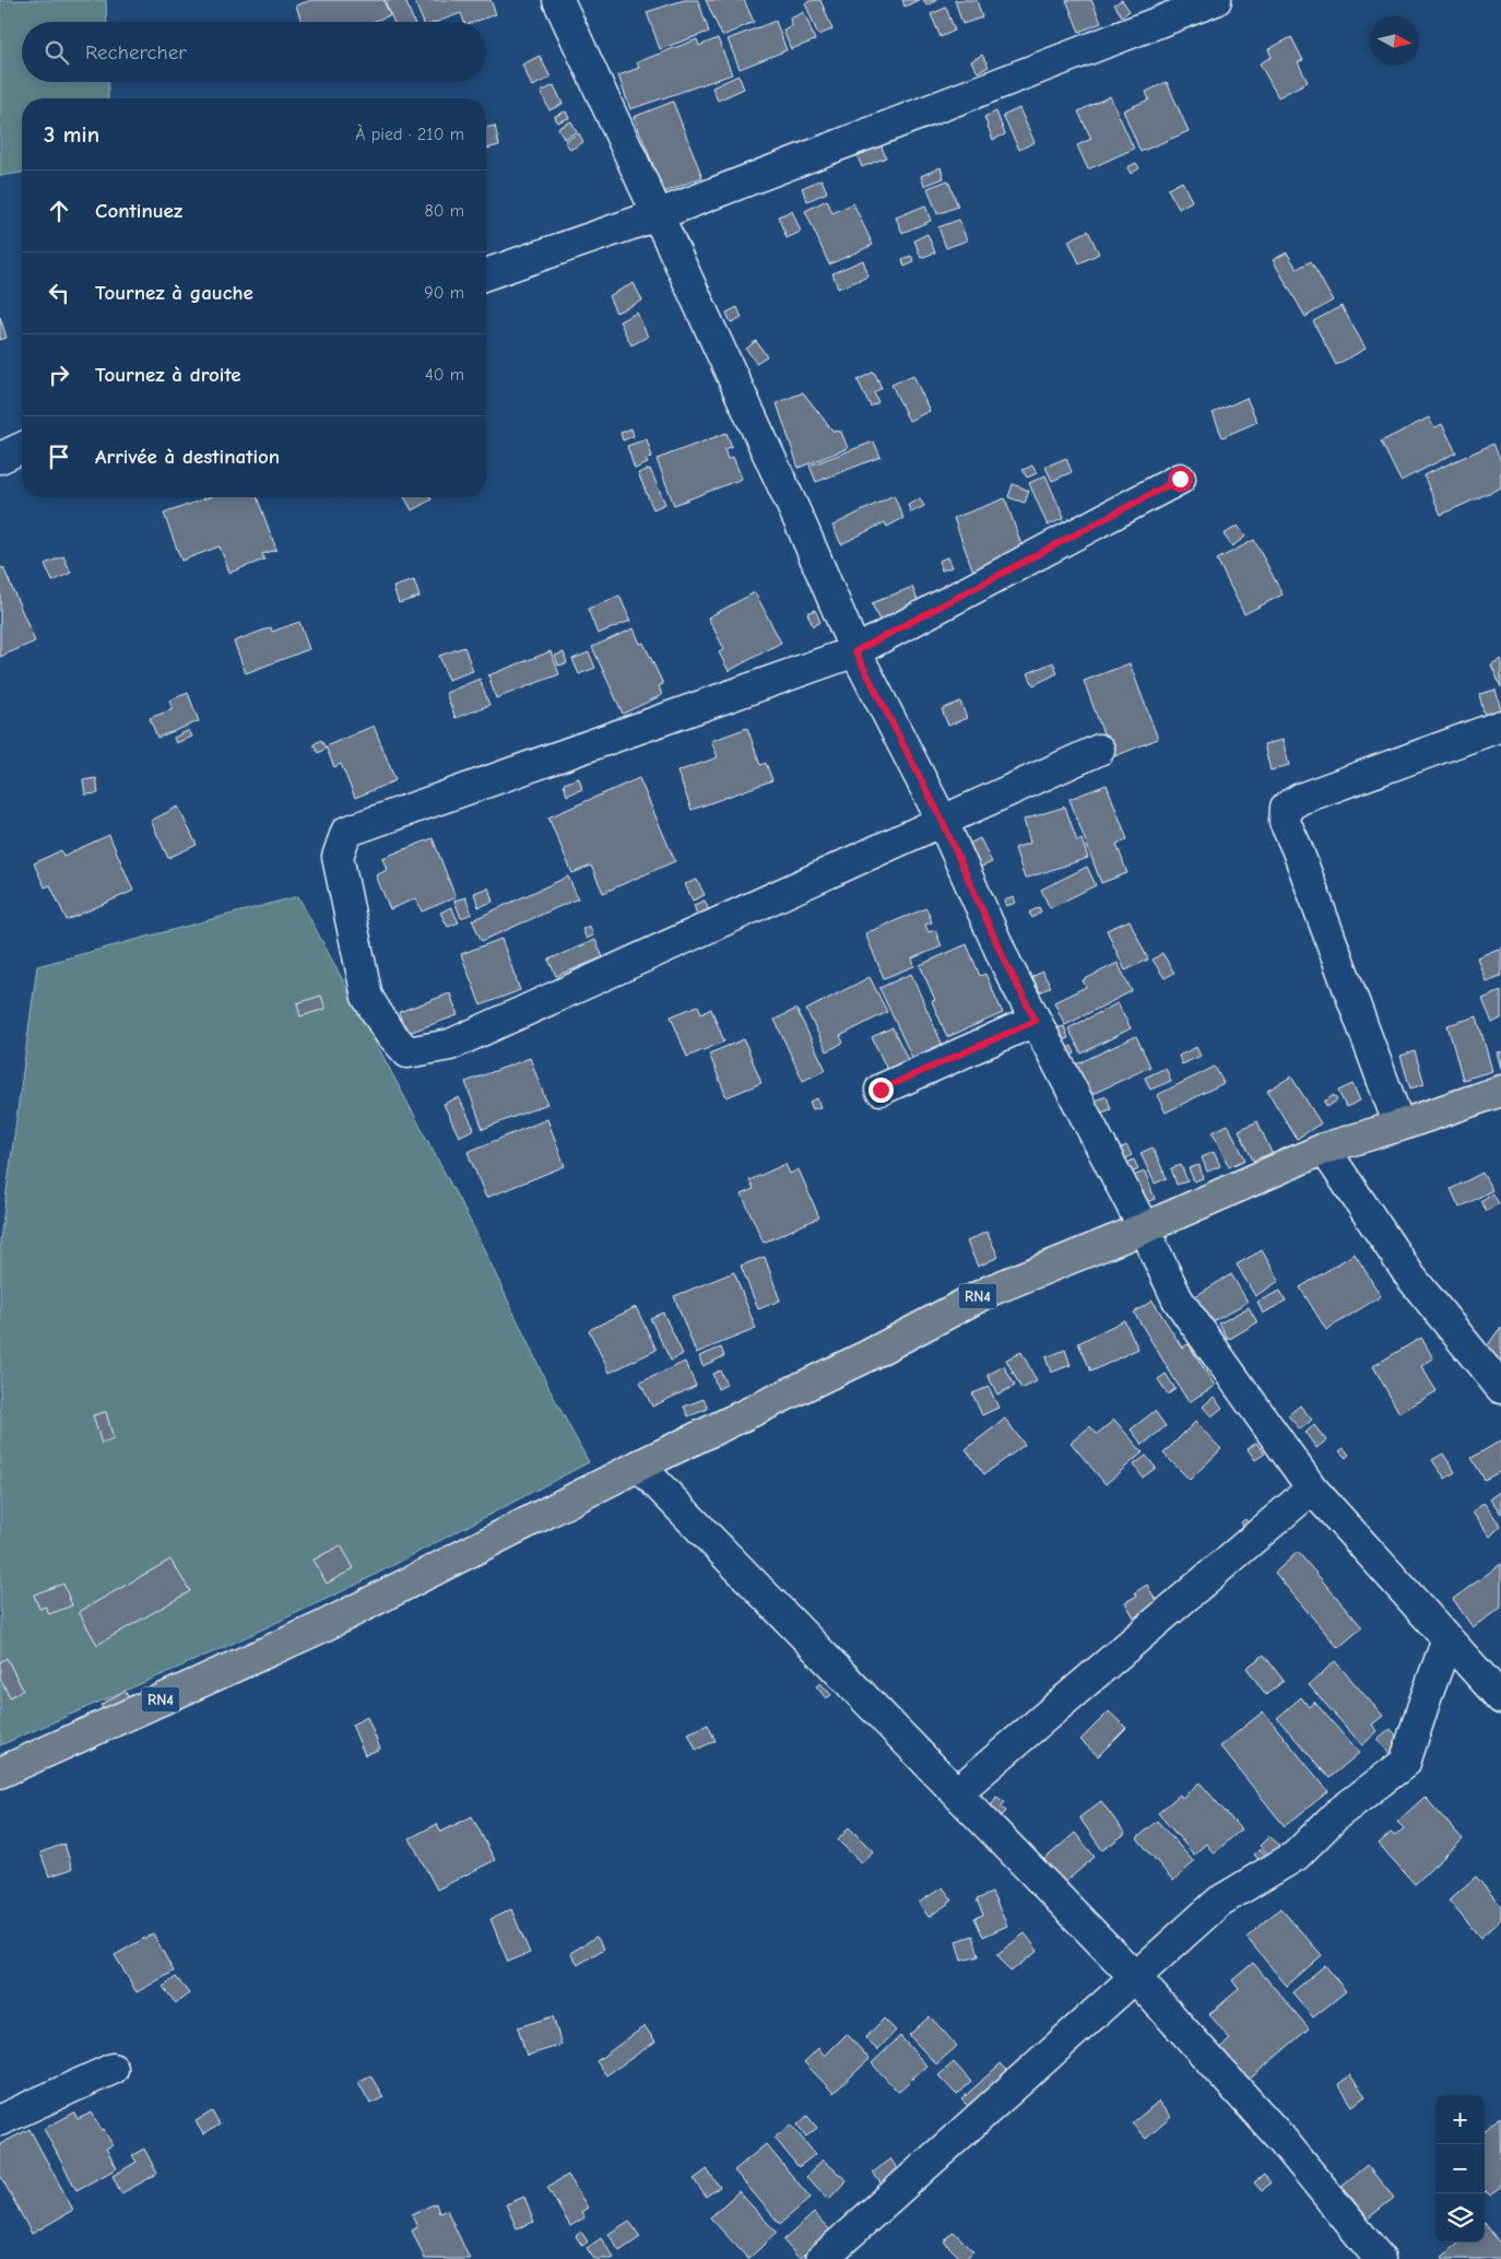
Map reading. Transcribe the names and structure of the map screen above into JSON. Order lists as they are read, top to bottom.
{
  "streets": {
    "highway": ["RN4"]
  },
  "north": "right",
  "page": {
    "search": "Rechercher",
    "heading": ["3 min", "À pied · 210 m"],
    "list": [
      ["Continuez", "80 m"],
      ["Tournez à gauche", "90 m"],
      ["Tournez à droite", "40 m"],
      "Arrivée à destination"
    ],
    "map_buttons": ["+", "−"]
  }
}
